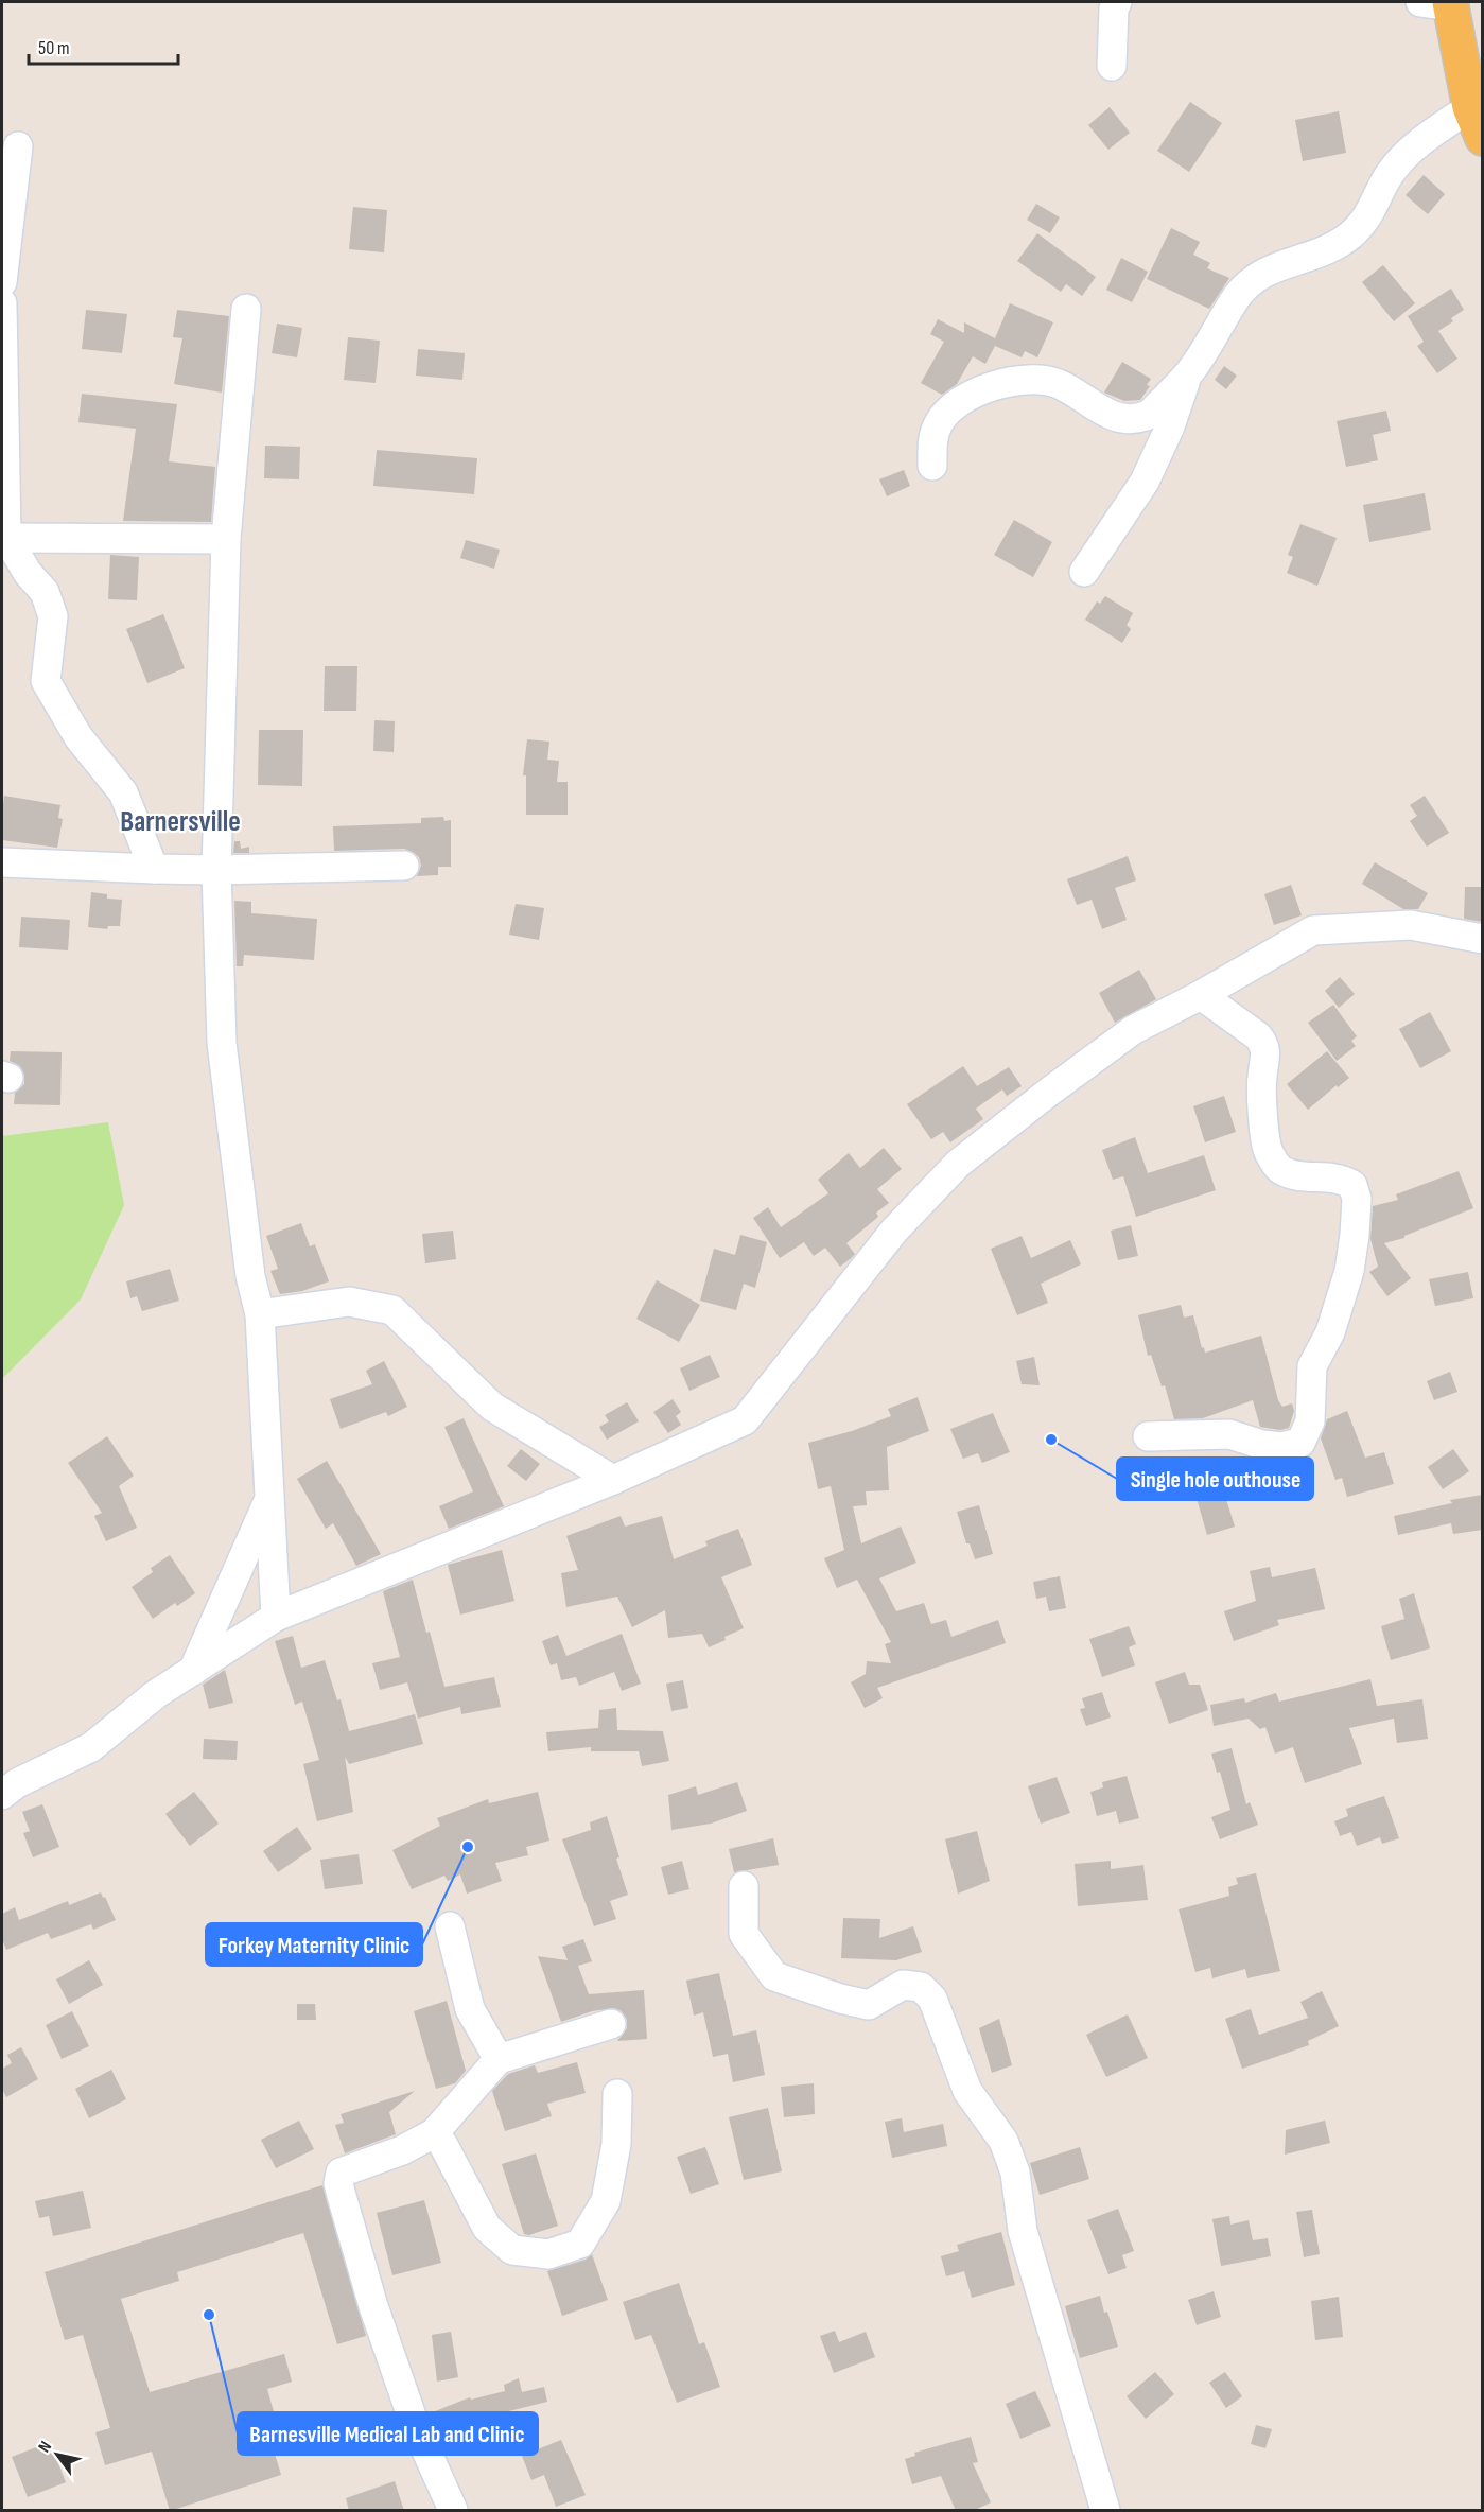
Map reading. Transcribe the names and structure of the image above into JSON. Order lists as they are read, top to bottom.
{
  "districts": ["Barnersville"],
  "places": ["Single hole outhouse", "Forkey Maternity Clinic", "Barnesville Medical Lab and Clinic"],
  "scale_bar": "50 m",
  "north": "top left"
}
